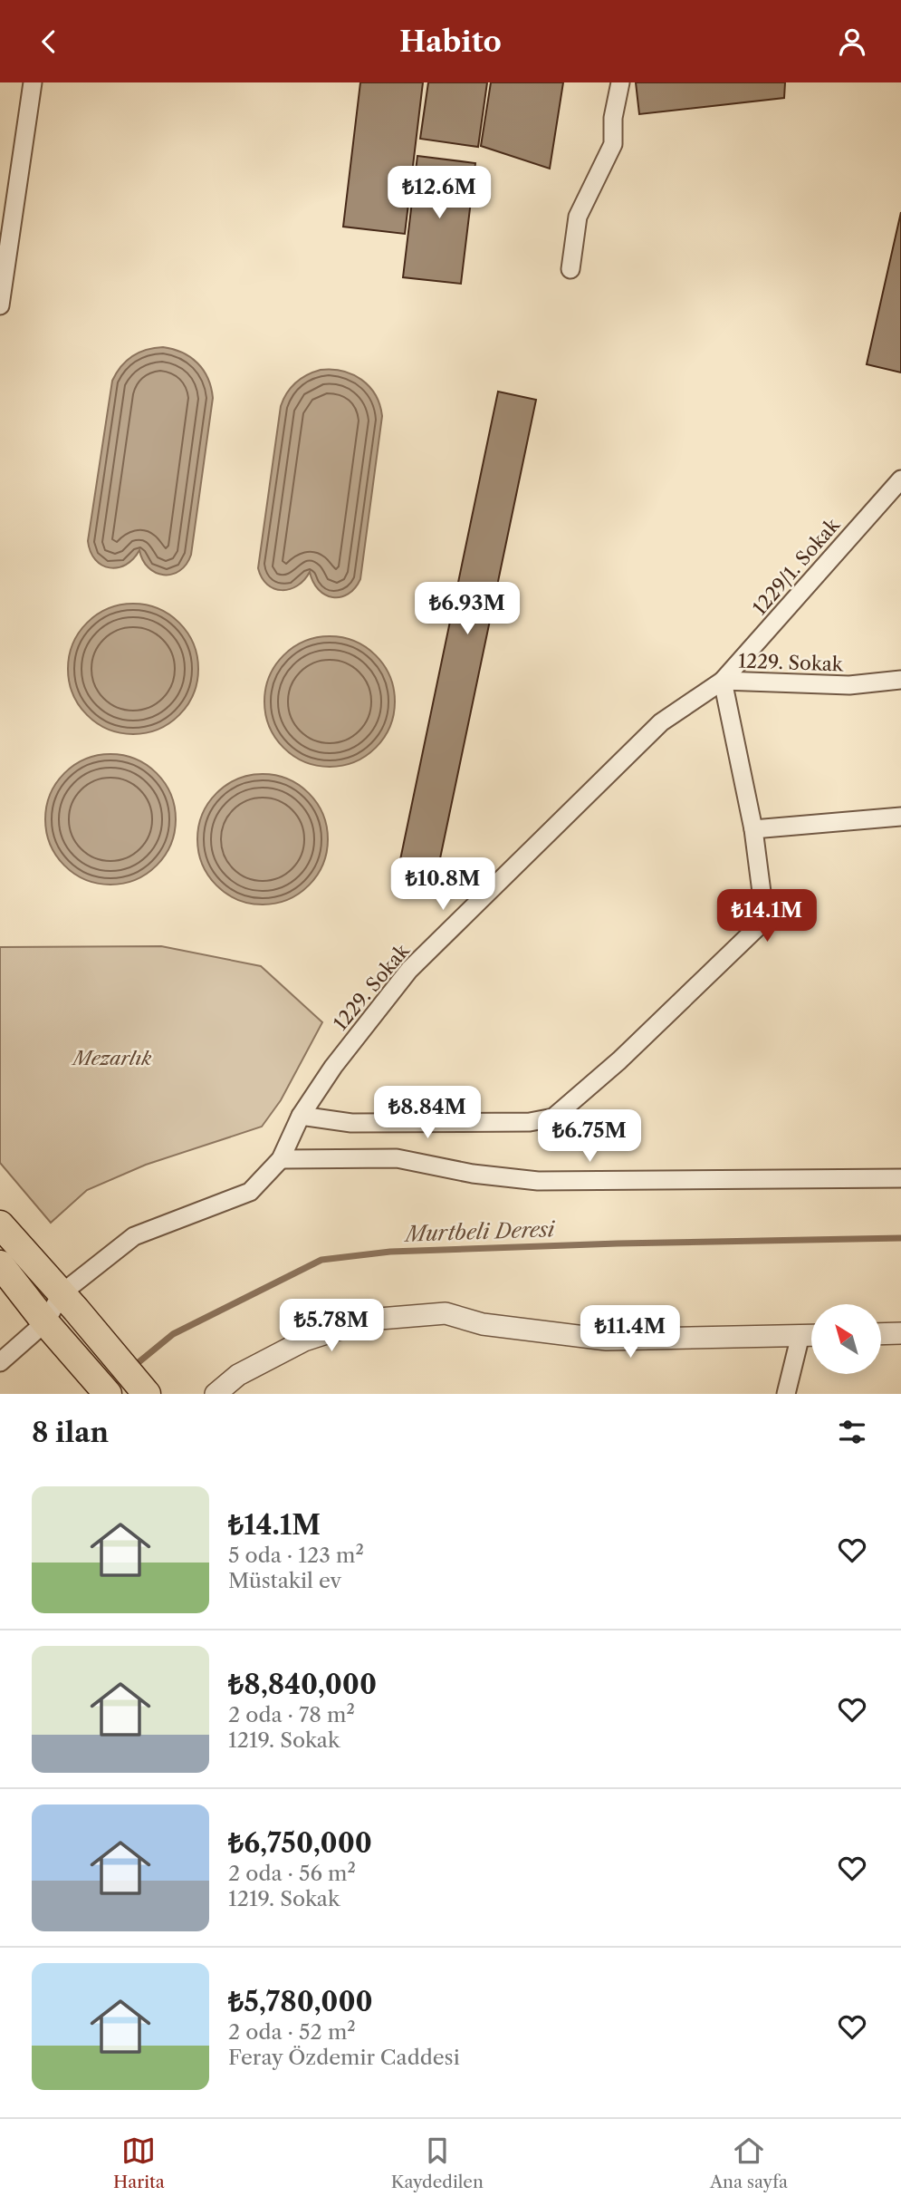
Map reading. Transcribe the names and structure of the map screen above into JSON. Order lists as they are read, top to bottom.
{
  "streets": {
    "street": ["1229/1. Sokak", "1229. Sokak"]
  },
  "crossings": [
    ["1229/1. Sokak", "1229. Sokak"]
  ],
  "water": ["Murtbeli Deresi"],
  "parks": ["Mezarlık"],
  "north": "top left",
  "page": {
    "header": "Habito",
    "price": [
      "₺12.6M",
      "₺6.93M",
      "₺10.8M",
      "₺14.1M",
      "₺8.84M",
      "₺6.75M",
      "₺5.78M",
      "₺11.4M"
    ],
    "heading": "8 ilan",
    "list": [
      {
        "name": "₺14.1M",
        "note": "5 oda · 123 m² · Müstakil ev"
      },
      {
        "name": "₺8,840,000",
        "note": "2 oda · 78 m² · 1219. Sokak"
      },
      {
        "name": "₺6,750,000",
        "note": "2 oda · 56 m² · 1219. Sokak"
      },
      {
        "name": "₺5,780,000",
        "note": "2 oda · 52 m² · Feray Özdemir Caddesi"
      }
    ],
    "tabs": ["Harita", "Kaydedilen", "Ana sayfa"]
  }
}
